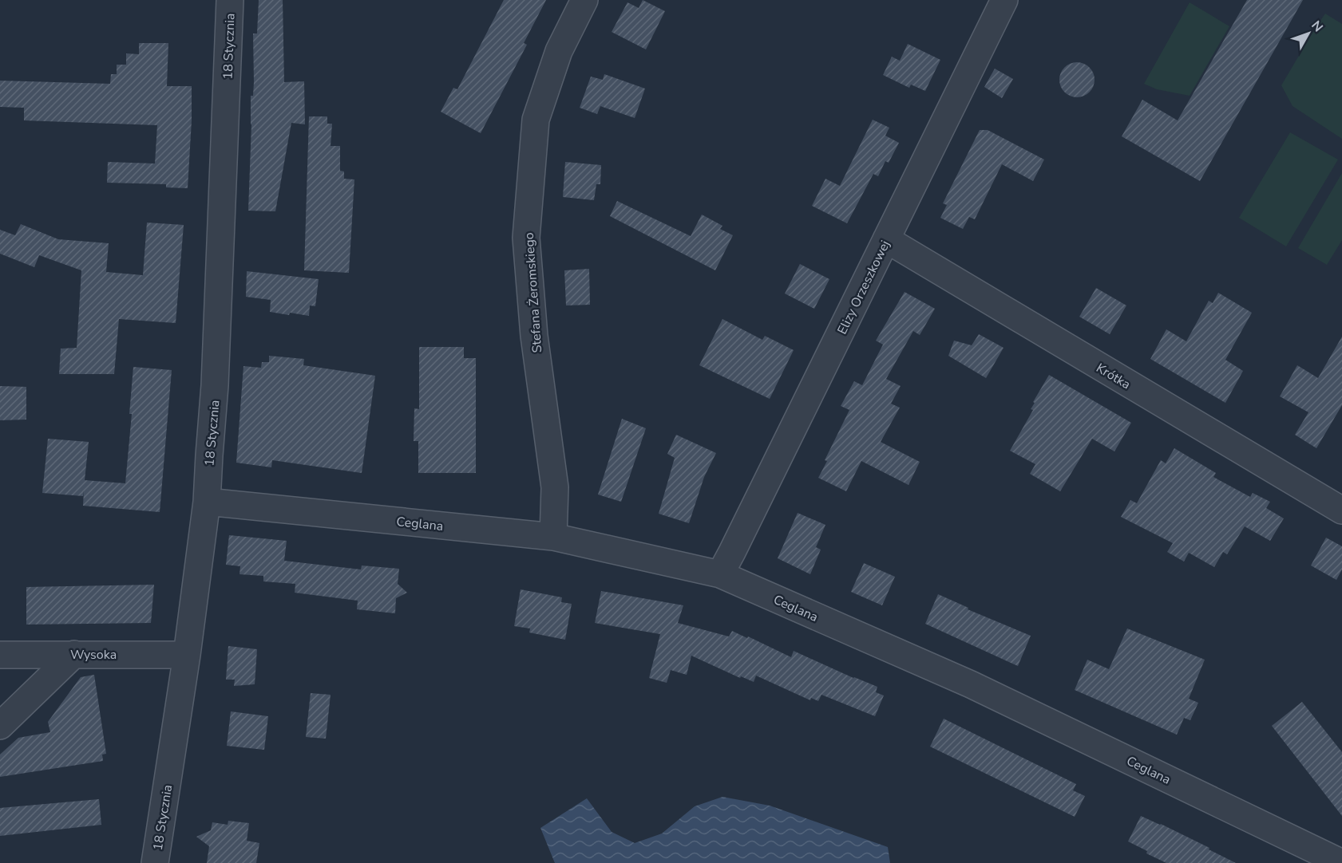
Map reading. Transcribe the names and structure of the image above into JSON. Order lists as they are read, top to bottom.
{
  "streets": {
    "street": [
      "18 Stycznia",
      "Elizy Orzeszkowej",
      "Stefana Żeromskiego",
      "Krótka",
      "Ceglana",
      "Wysoka"
    ]
  },
  "crossings": [
    ["18 Stycznia", "Ceglana"],
    ["18 Stycznia", "Wysoka"],
    ["Elizy Orzeszkowej", "Krótka"],
    ["Elizy Orzeszkowej", "Ceglana"],
    ["Stefana Żeromskiego", "Ceglana"]
  ],
  "north": "top right"
}
